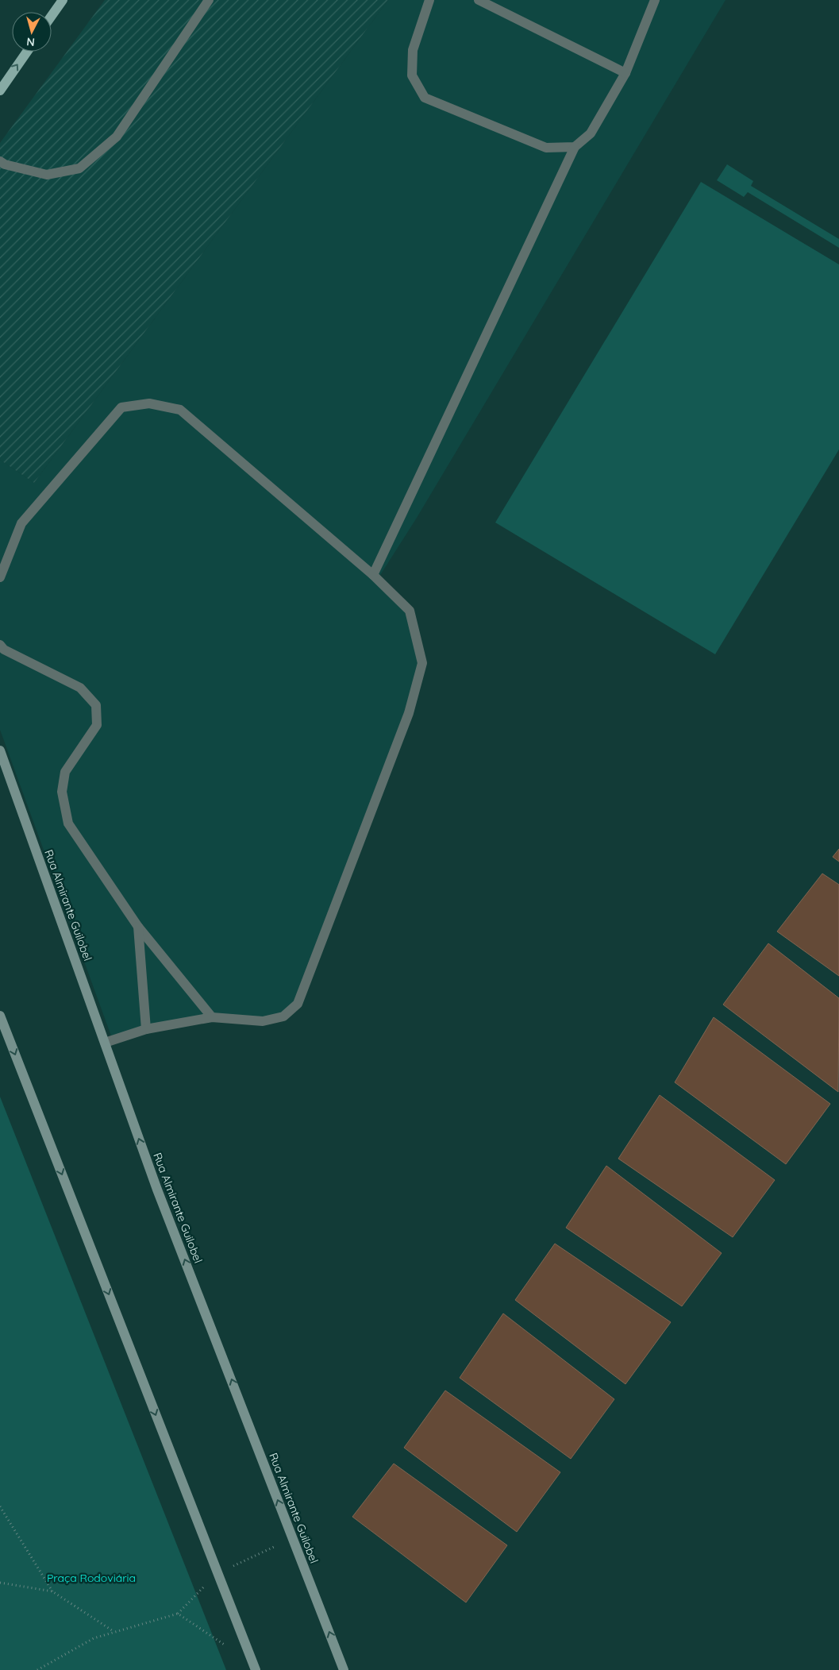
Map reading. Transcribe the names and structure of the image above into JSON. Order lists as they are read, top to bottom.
{
  "streets": {
    "main road": ["Rua Almirante Guilobel"]
  },
  "parks": ["Praça Rodoviária"],
  "north": "bottom"
}
